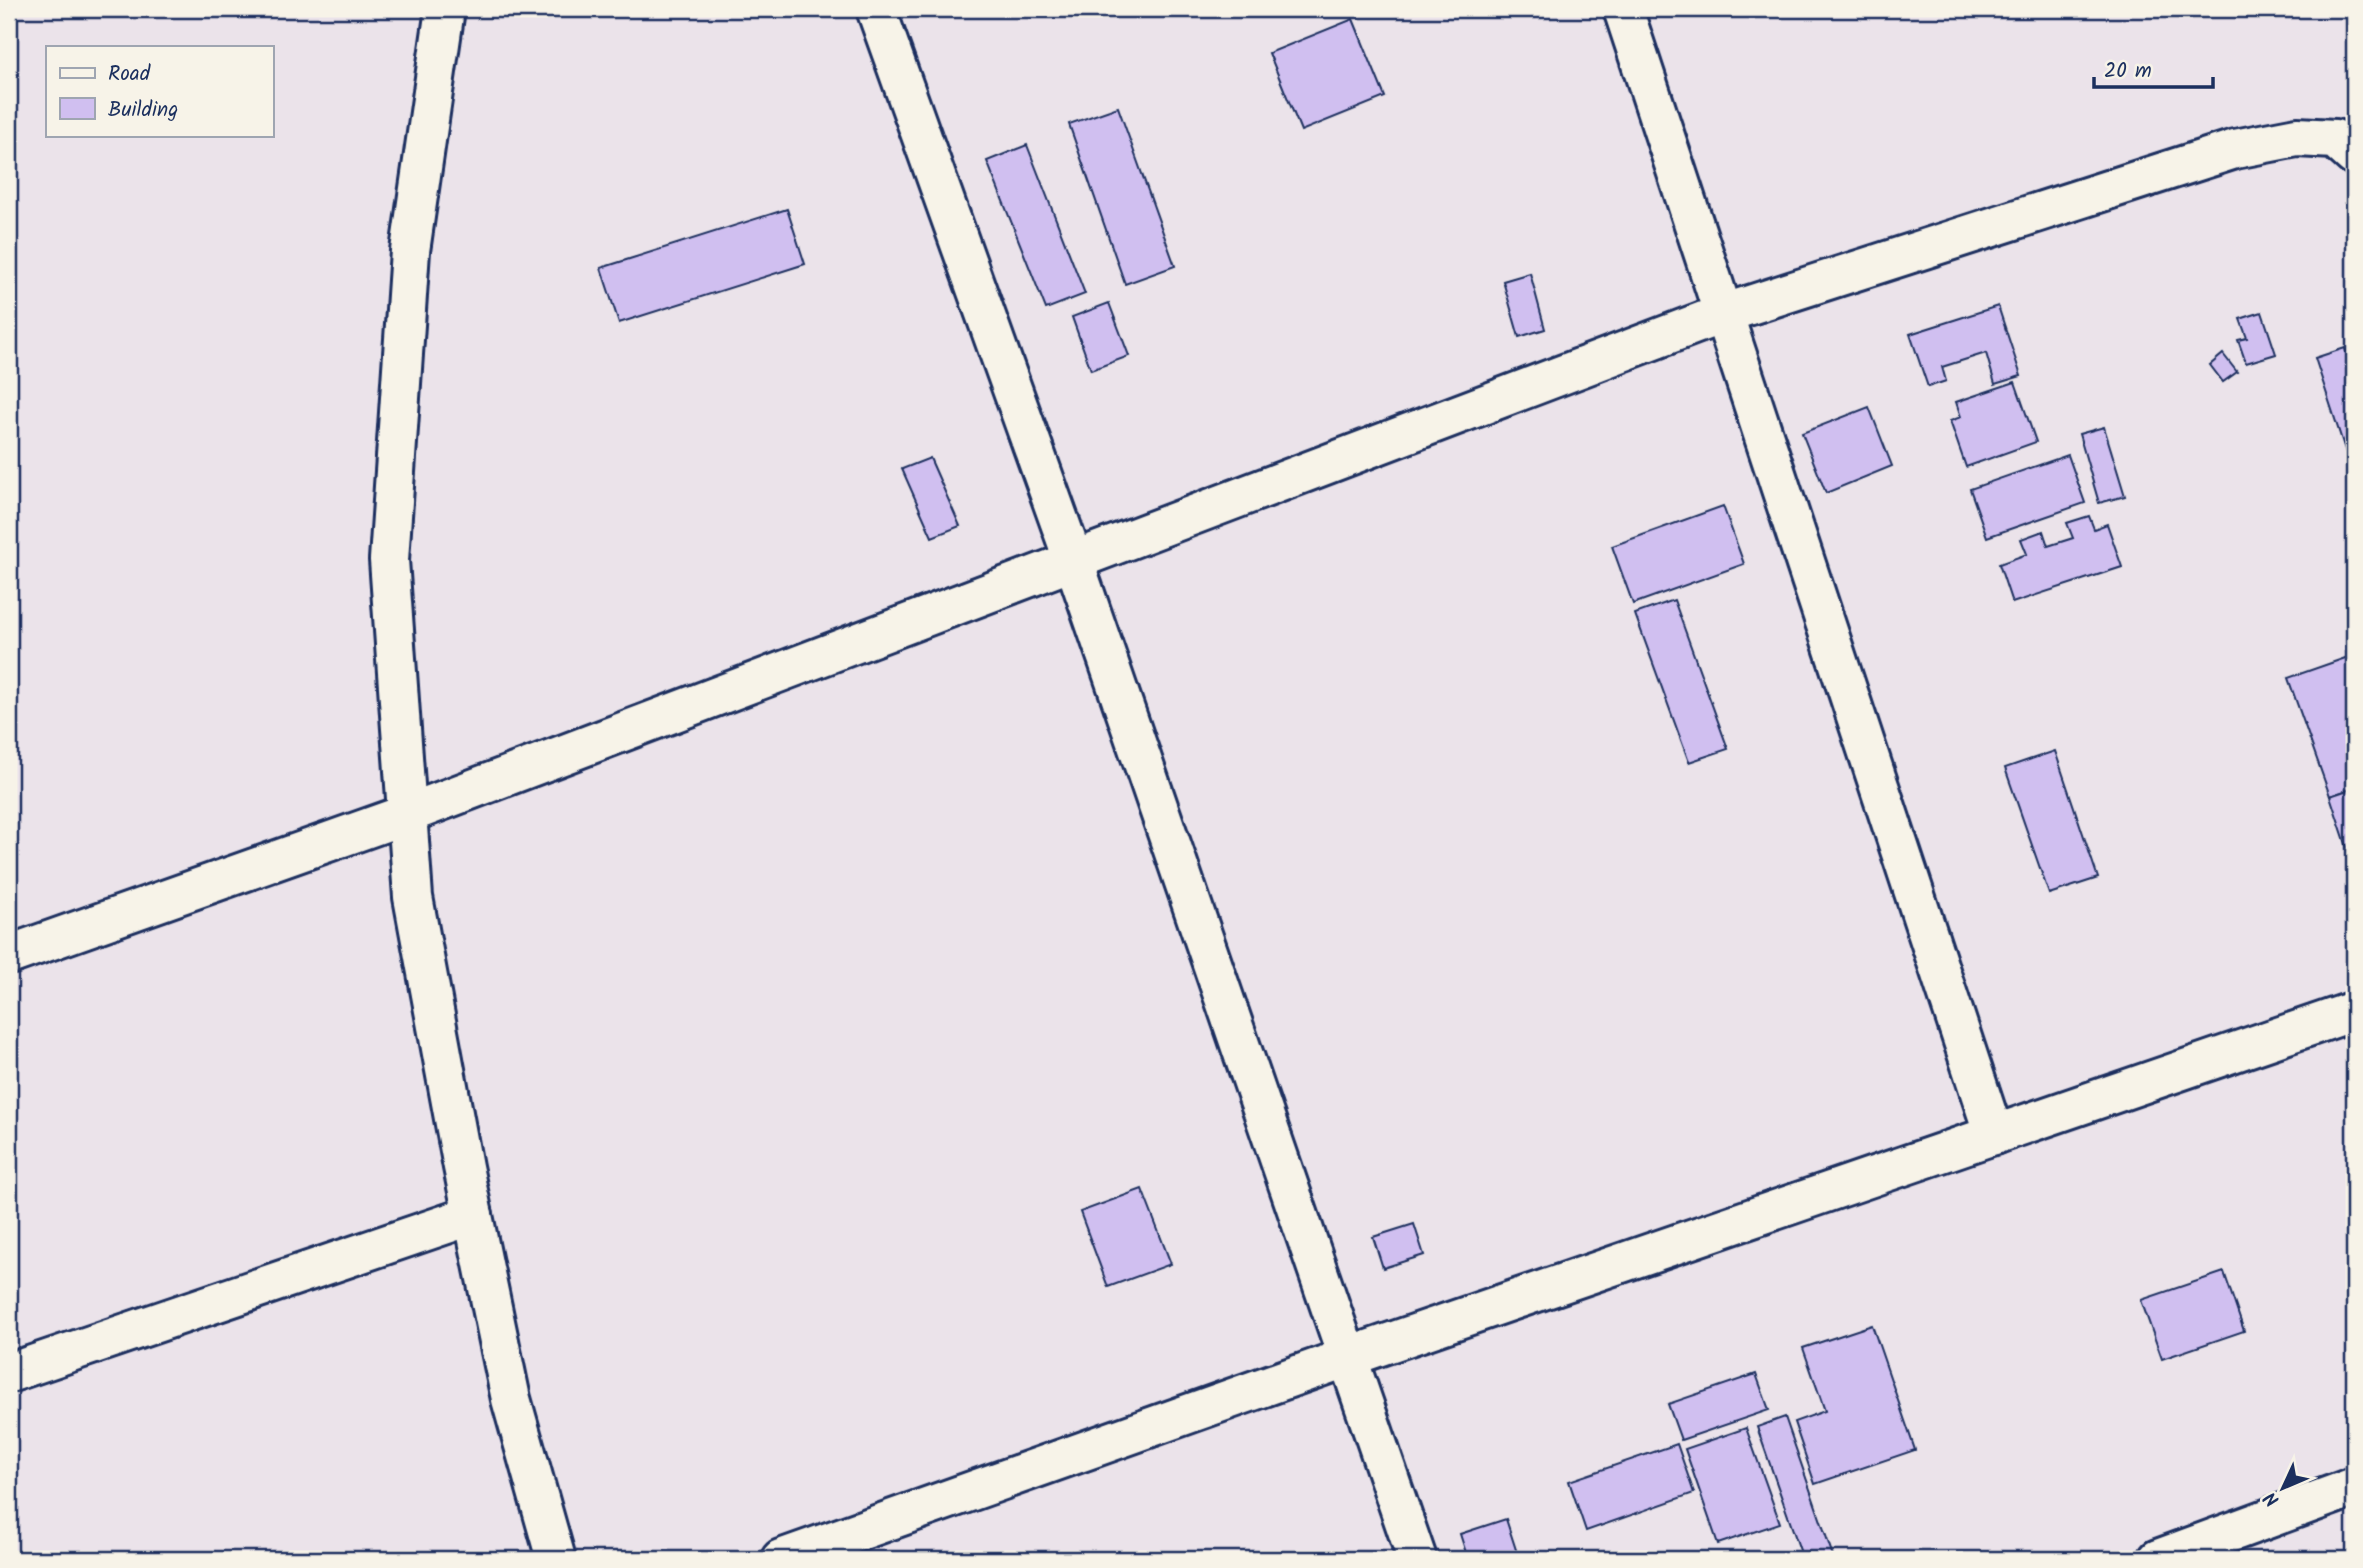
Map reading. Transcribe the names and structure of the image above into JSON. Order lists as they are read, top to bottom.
{
  "legend": ["Road", "Building"],
  "scale_bar": "20 m",
  "north": "bottom left"
}
